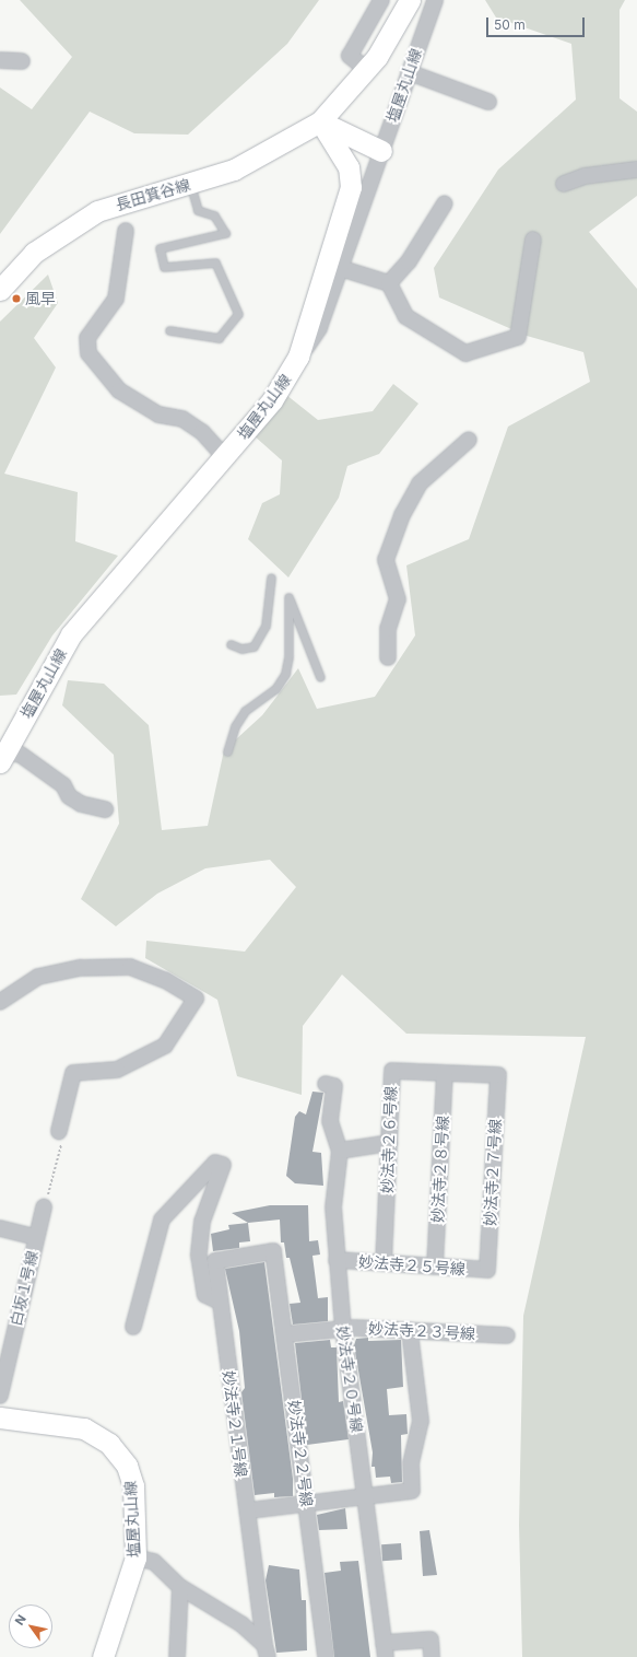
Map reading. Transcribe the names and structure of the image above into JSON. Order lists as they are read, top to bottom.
{
  "streets": {
    "street": [
      "塩屋丸山線",
      "長田箕谷線",
      "妙法寺２６号線",
      "妙法寺２８号線",
      "妙法寺２７号線",
      "妙法寺２５号線",
      "白坂１号線",
      "妙法寺２３号線",
      "妙法寺２０号線",
      "妙法寺２１号線",
      "妙法寺２２号線"
    ]
  },
  "crossings": [
    ["妙法寺２６号線", "妙法寺２８号線"],
    ["妙法寺２６号線", "妙法寺２７号線"],
    ["妙法寺２６号線", "妙法寺２５号線"],
    ["妙法寺２８号線", "妙法寺２５号線"],
    ["妙法寺２７号線", "妙法寺２５号線"],
    ["妙法寺２５号線", "妙法寺２０号線"],
    ["妙法寺２３号線", "妙法寺２０号線"],
    ["妙法寺２３号線", "妙法寺２２号線"],
    ["妙法寺２１号線", "妙法寺２２号線"]
  ],
  "places": ["風早"],
  "scale_bar": "50 m",
  "north": "top left"
}
